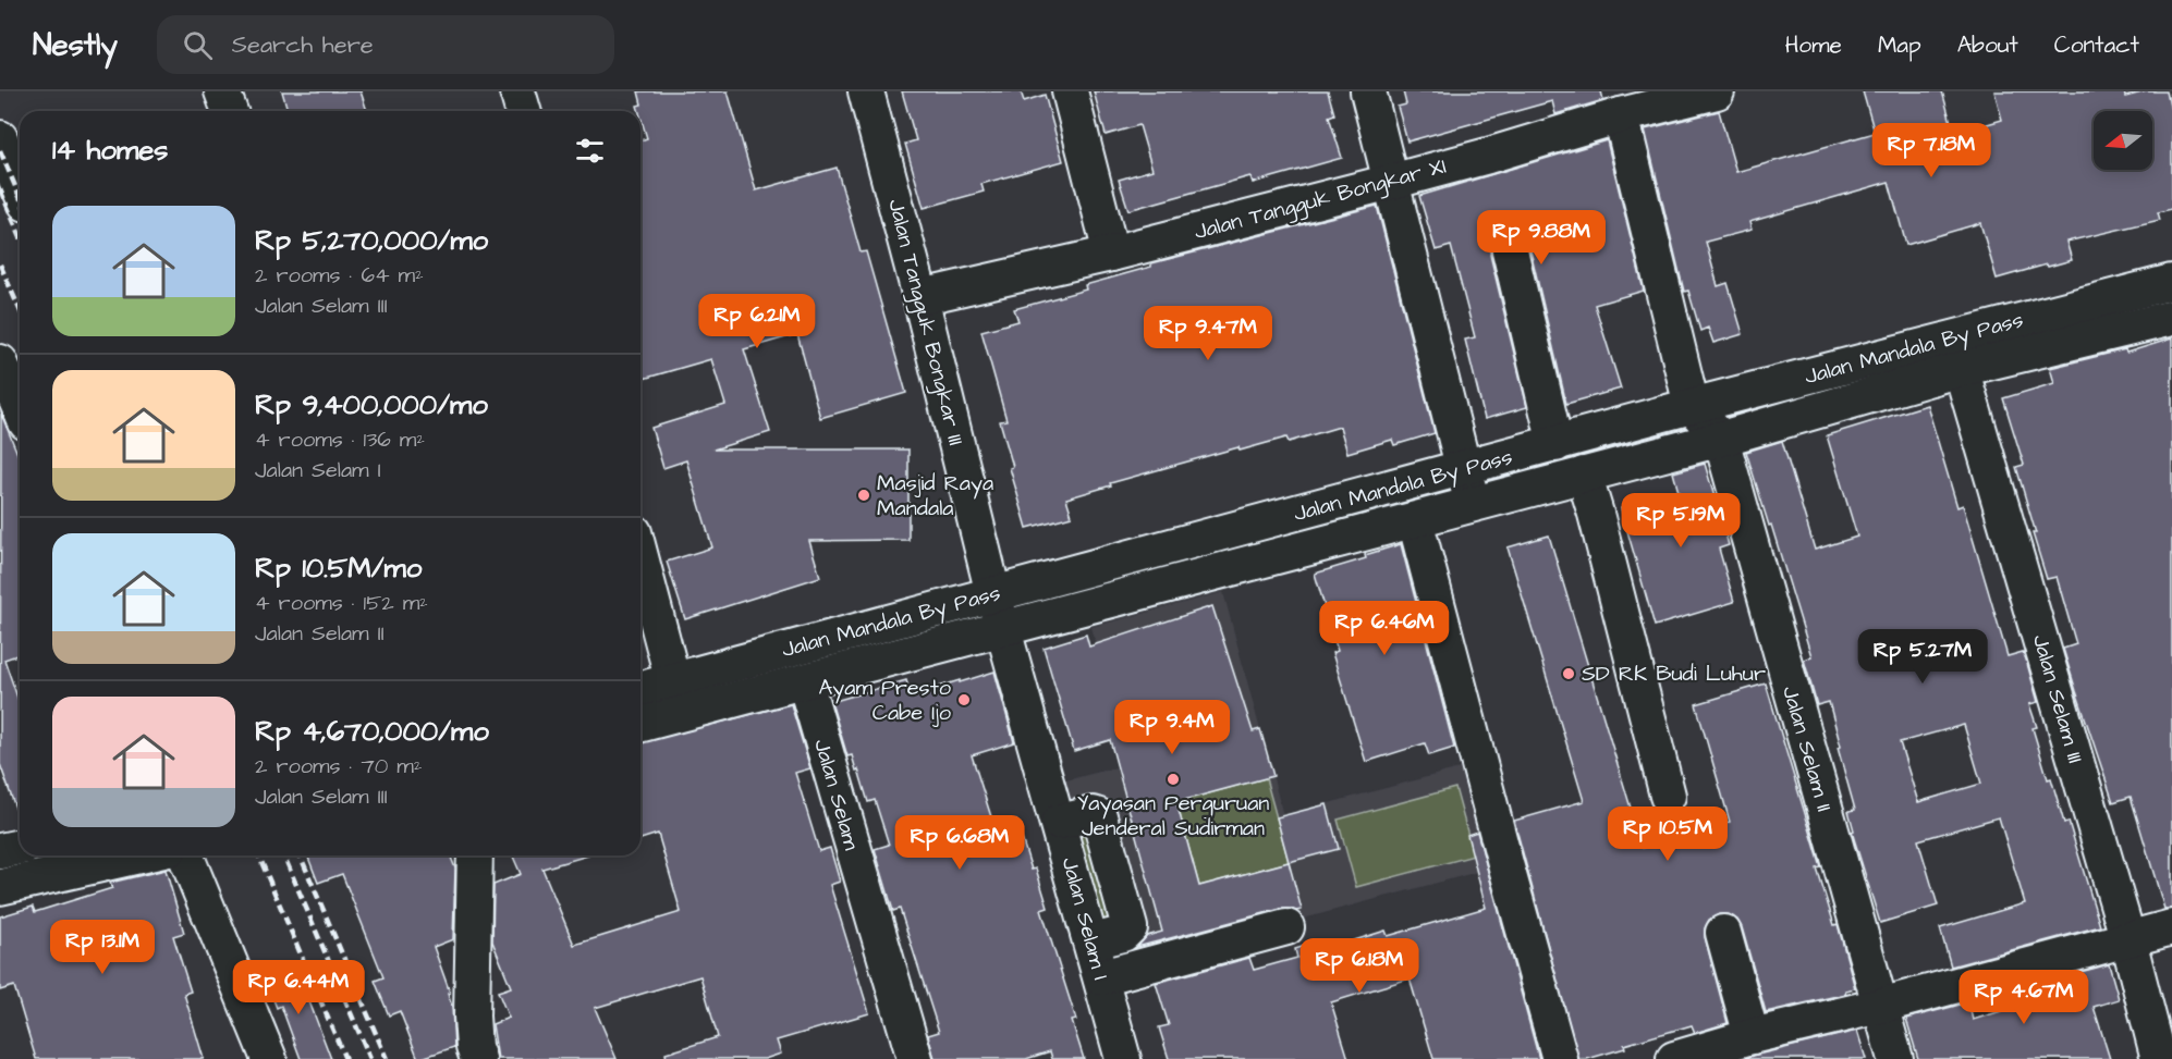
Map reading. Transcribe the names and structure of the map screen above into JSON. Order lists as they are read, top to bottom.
{
  "streets": {
    "street": [
      "Jalan Tangguk Bongkar XI",
      "Jalan Tangguk Bongkar III",
      "Jalan Mandala By Pass",
      "Jalan Selam III",
      "Jalan Selam II",
      "Jalan Selam",
      "Jalan Selam I"
    ]
  },
  "crossings": [
    ["Jalan Tangguk Bongkar XI", "Jalan Tangguk Bongkar III"],
    ["Jalan Tangguk Bongkar III", "Jalan Mandala By Pass"],
    ["Jalan Tangguk Bongkar III", "Jalan Selam I"],
    ["Jalan Mandala By Pass", "Jalan Selam III"],
    ["Jalan Mandala By Pass", "Jalan Selam II"],
    ["Jalan Mandala By Pass", "Jalan Selam"],
    ["Jalan Mandala By Pass", "Jalan Selam I"]
  ],
  "places": [
    "Masjid Raya Mandala",
    "SD RK Budi Luhur",
    "Ayam Presto Cabe Ijo",
    "Yayasan Perguruan Jenderal Sudirman"
  ],
  "north": "left",
  "page": {
    "header": "Nestly",
    "search": "Search here",
    "nav": [
      "Home",
      "Map",
      "About",
      "Contact"
    ],
    "heading": "14 homes",
    "price": [
      "Rp 7.18M",
      "Rp 9.88M",
      "Rp 6.21M",
      "Rp 9.47M",
      "Rp 5.19M",
      "Rp 6.46M",
      "Rp 5.27M",
      "Rp 9.4M",
      "Rp 10.5M",
      "Rp 6.68M",
      "Rp 13.1M",
      "Rp 6.18M",
      "Rp 6.44M",
      "Rp 4.67M"
    ],
    "list": [
      {
        "name": "Rp 5,270,000/mo",
        "note": "2 rooms · 64 m² · Jalan Selam III"
      },
      {
        "name": "Rp 9,400,000/mo",
        "note": "4 rooms · 136 m² · Jalan Selam I"
      },
      {
        "name": "Rp 10.5M/mo",
        "note": "4 rooms · 152 m² · Jalan Selam II"
      },
      {
        "name": "Rp 4,670,000/mo",
        "note": "2 rooms · 70 m² · Jalan Selam III"
      }
    ]
  }
}
